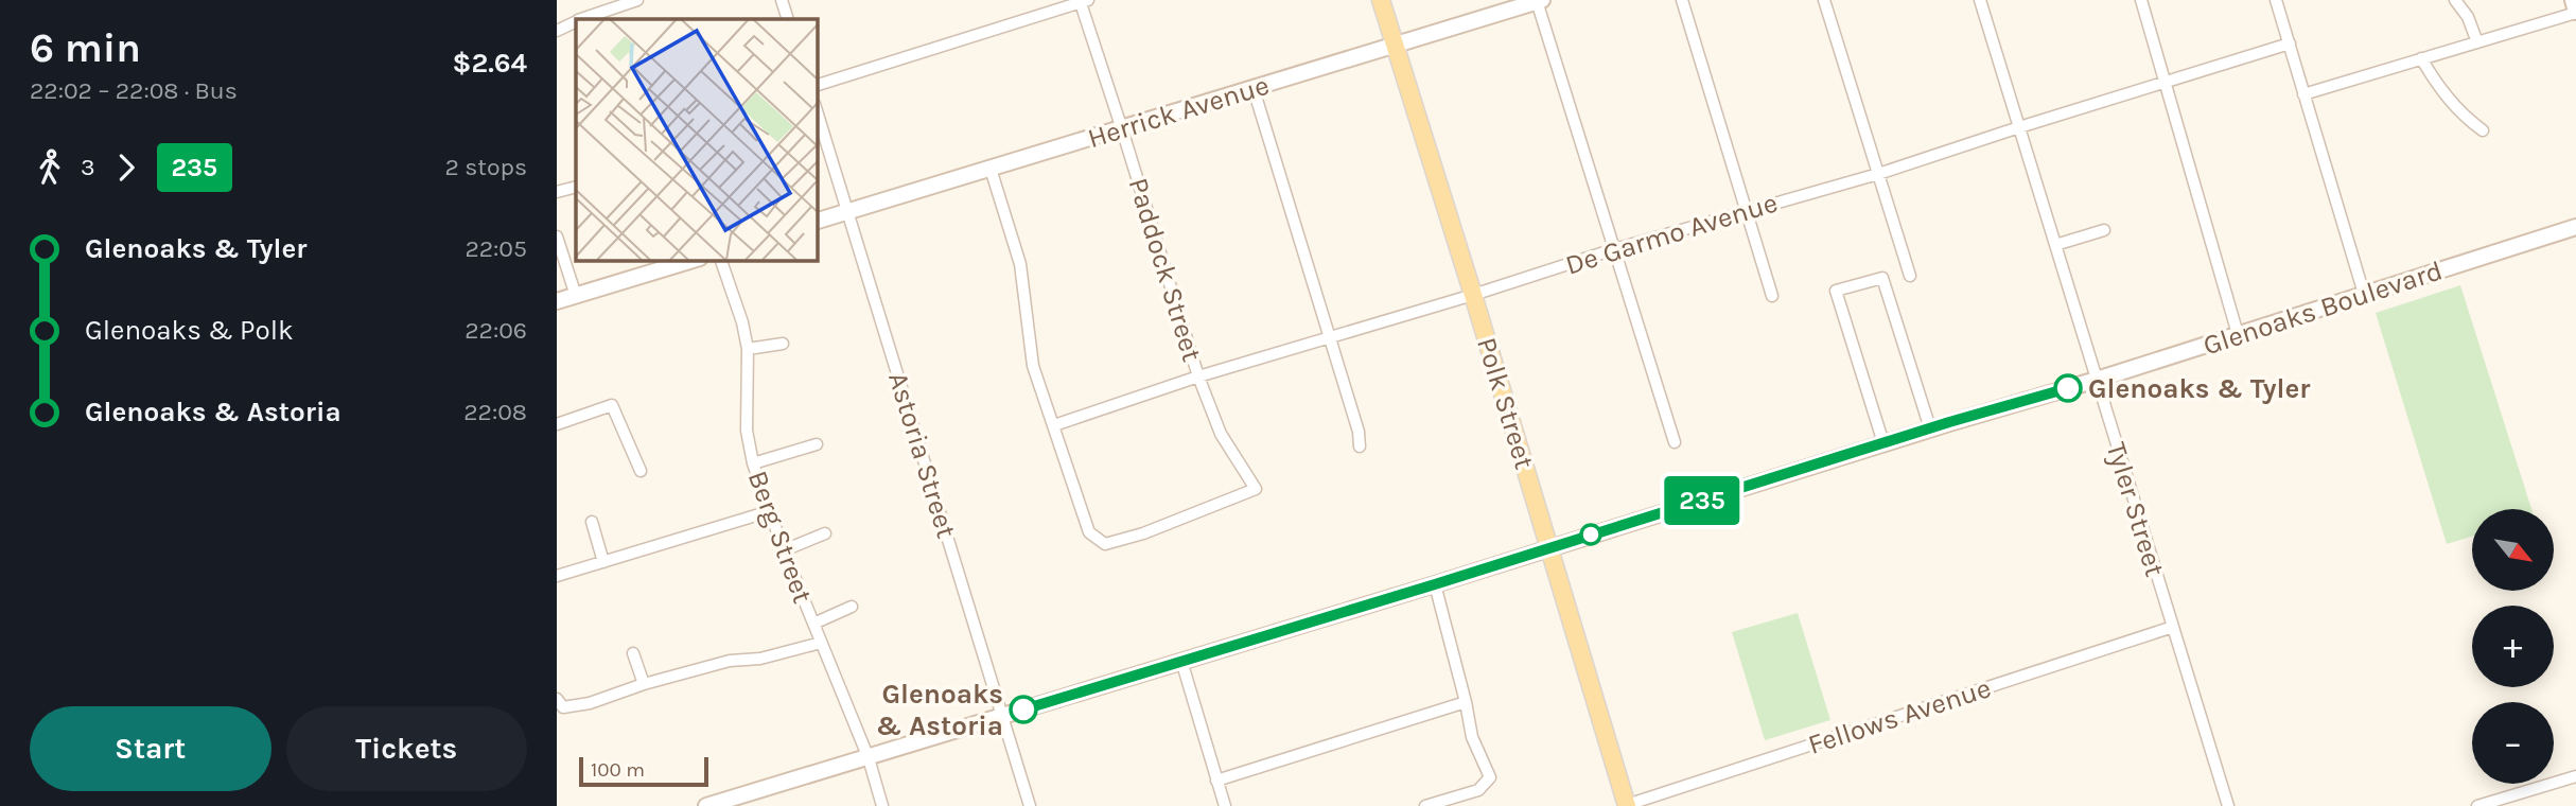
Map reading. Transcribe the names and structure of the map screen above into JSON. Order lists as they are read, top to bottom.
{
  "streets": {
    "main road": ["Herrick Avenue", "Glenoaks Boulevard", "Polk Street"],
    "street": [
      "De Garmo Avenue",
      "Paddock Street",
      "Astoria Street",
      "Tyler Street",
      "Berg Street",
      "Fellows Avenue"
    ]
  },
  "crossings": [
    ["Herrick Avenue", "Paddock Street"],
    ["Herrick Avenue", "Polk Street"],
    ["Herrick Avenue", "Astoria Street"],
    ["De Garmo Avenue", "Paddock Street"],
    ["De Garmo Avenue", "Polk Street"],
    ["De Garmo Avenue", "Tyler Street"],
    ["Glenoaks Boulevard", "Polk Street"],
    ["Glenoaks Boulevard", "Astoria Street"],
    ["Glenoaks Boulevard", "Tyler Street"],
    ["Glenoaks Boulevard", "Berg Street"],
    ["Polk Street", "Fellows Avenue"],
    ["Tyler Street", "Fellows Avenue"]
  ],
  "places": ["Glenoaks & Tyler", "Glenoaks & Astoria"],
  "lines": ["bus line 235"],
  "scale_bar": "100 m",
  "north": "bottom right",
  "page": {
    "heading": ["6 min", "22:02 – 22:08 · Bus", "$2.64"],
    "on_map": "235",
    "legs": ["3", "235", "2 stops"],
    "list": [
      {
        "name": "Glenoaks & Tyler",
        "value": "22:05"
      },
      {
        "name": "Glenoaks & Polk",
        "value": "22:06"
      },
      {
        "name": "Glenoaks & Astoria",
        "value": "22:08"
      }
    ],
    "map_buttons": ["+", "−"],
    "buttons": ["Start", "Tickets"],
    "scale": "100 m"
  }
}
